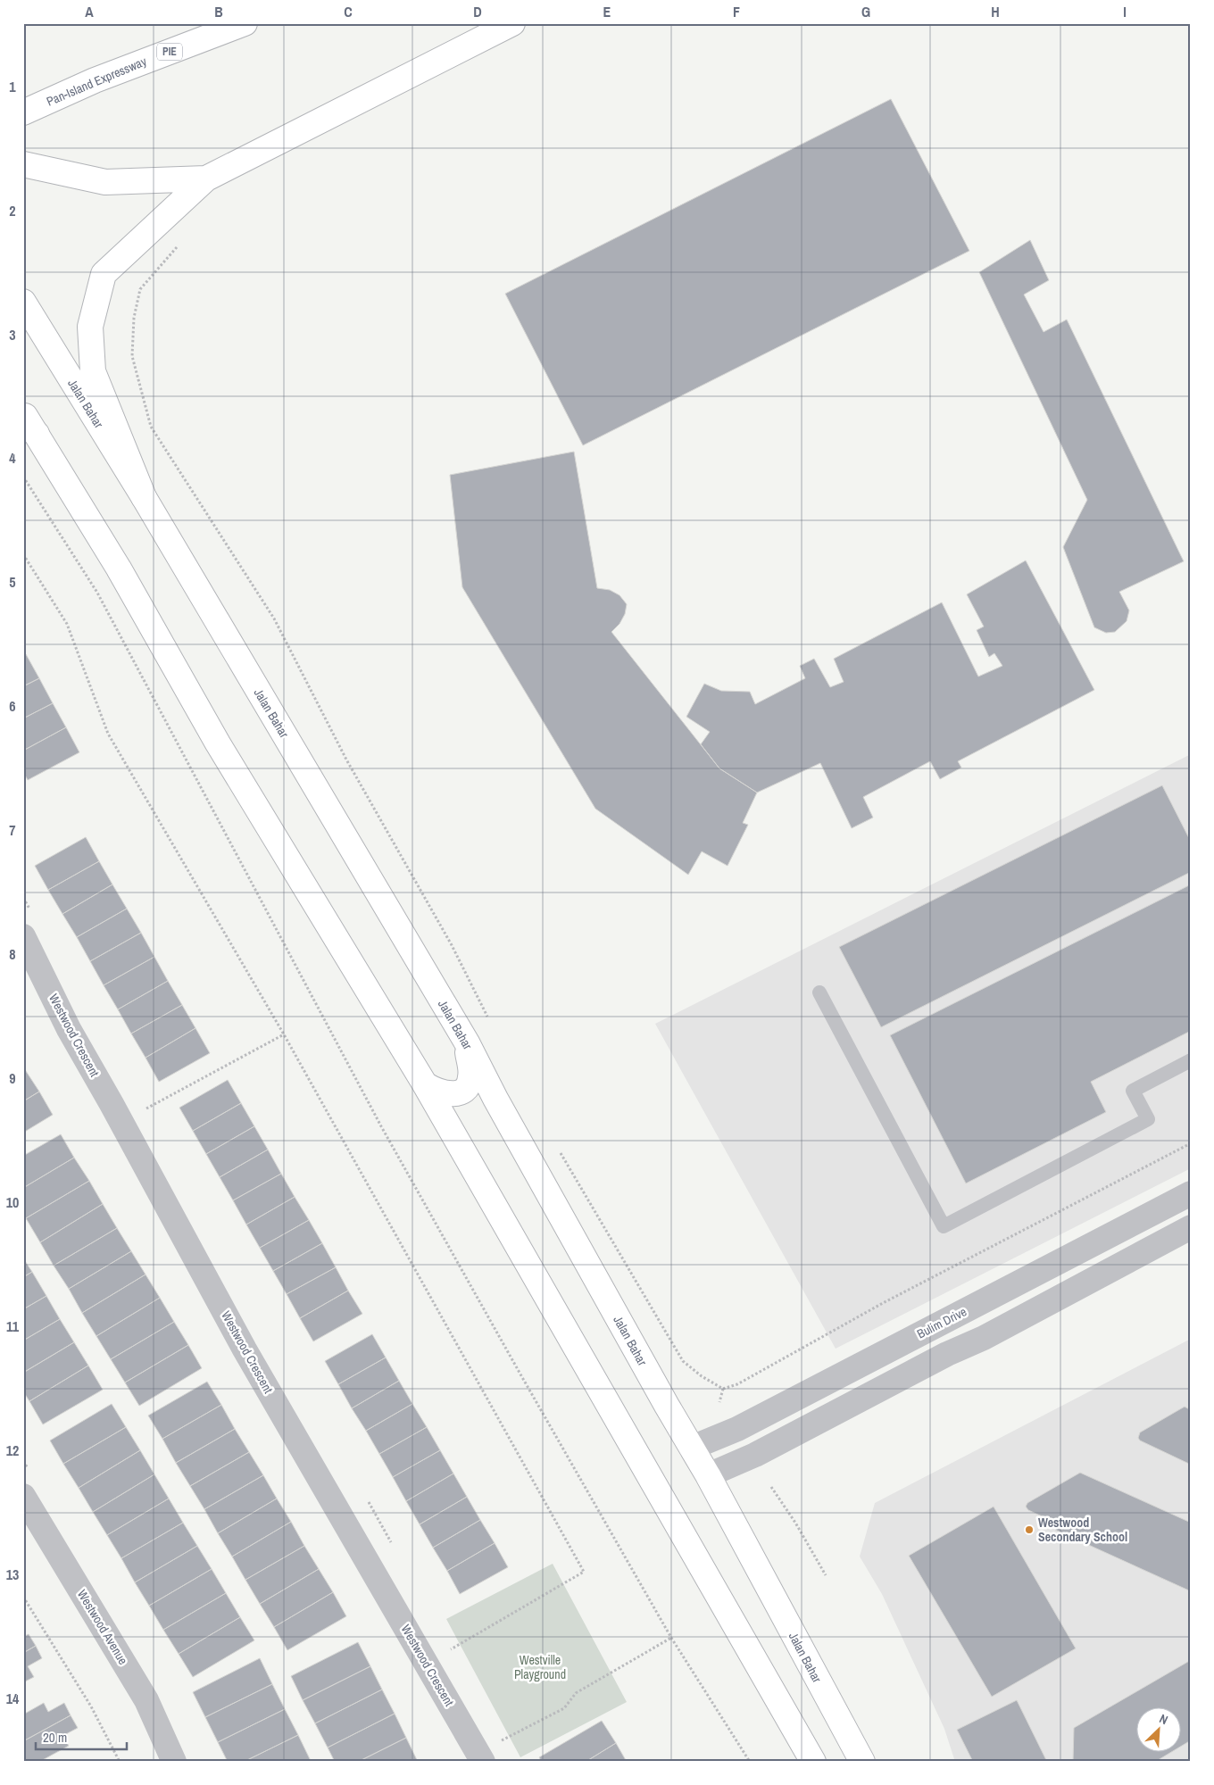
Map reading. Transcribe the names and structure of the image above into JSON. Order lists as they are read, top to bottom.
{
  "streets": {
    "main road": ["PIE", "Pan-Island Expressway", "Jalan Bahar"],
    "street": ["Westwood Crescent", "Bulim Drive", "Westwood Avenue"]
  },
  "crossings": [
    ["Jalan Bahar", "Bulim Drive"]
  ],
  "parks": ["Westville Playground"],
  "places": ["Westwood Secondary School"],
  "scale_bar": "20 m",
  "north": "top right",
  "grid": {
    "columns": [
      "A",
      "B",
      "C",
      "D",
      "E",
      "F",
      "G",
      "H",
      "I"
    ],
    "rows": [
      "1",
      "2",
      "3",
      "4",
      "5",
      "6",
      "7",
      "8",
      "9",
      "10",
      "11",
      "12",
      "13",
      "14"
    ]
  }
}
